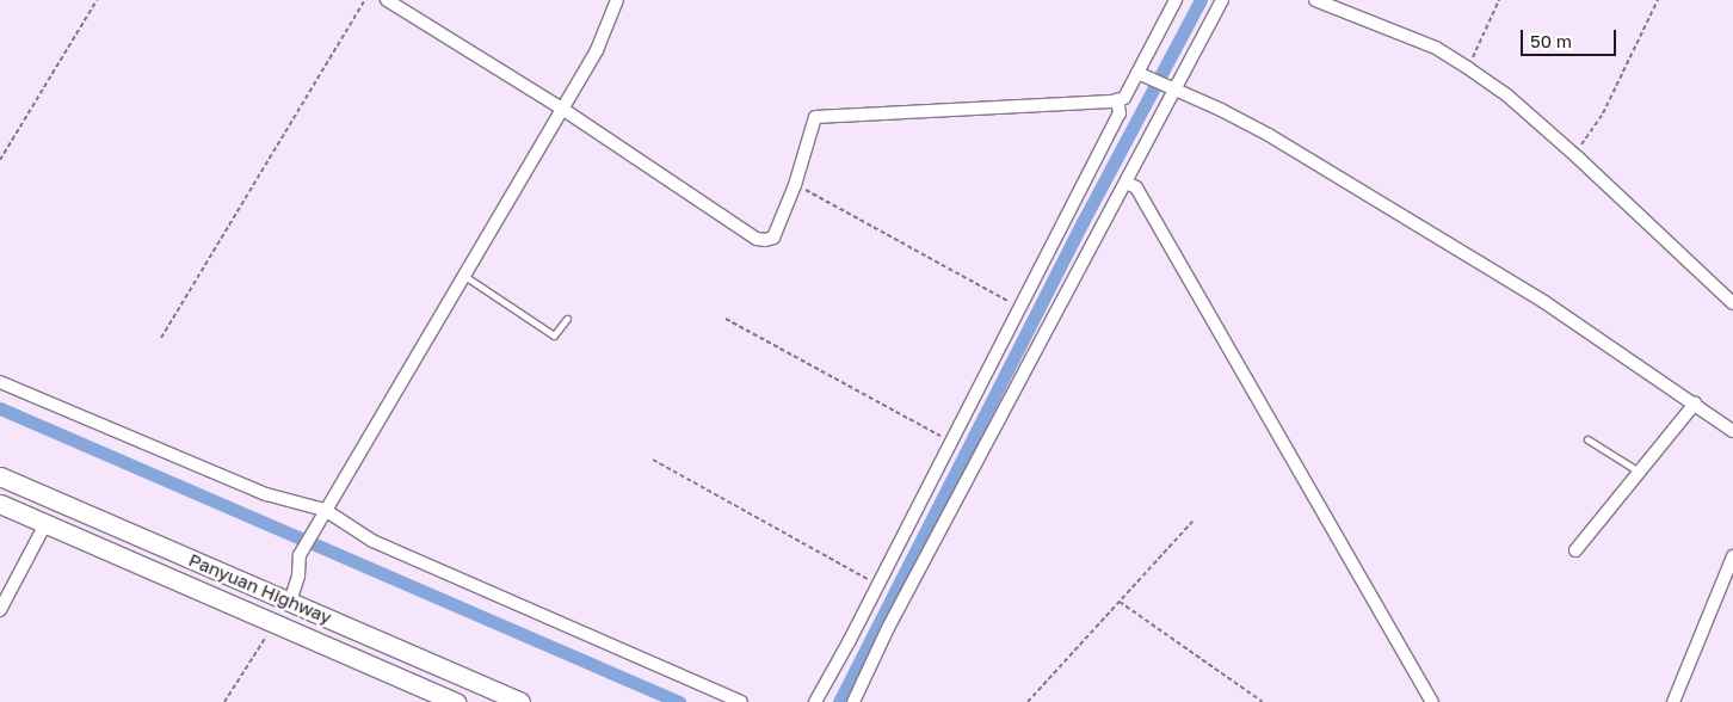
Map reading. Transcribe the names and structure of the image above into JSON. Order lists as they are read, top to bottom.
{
  "streets": {
    "main road": ["Panyuan Highway"]
  },
  "scale_bar": "50 m"
}
